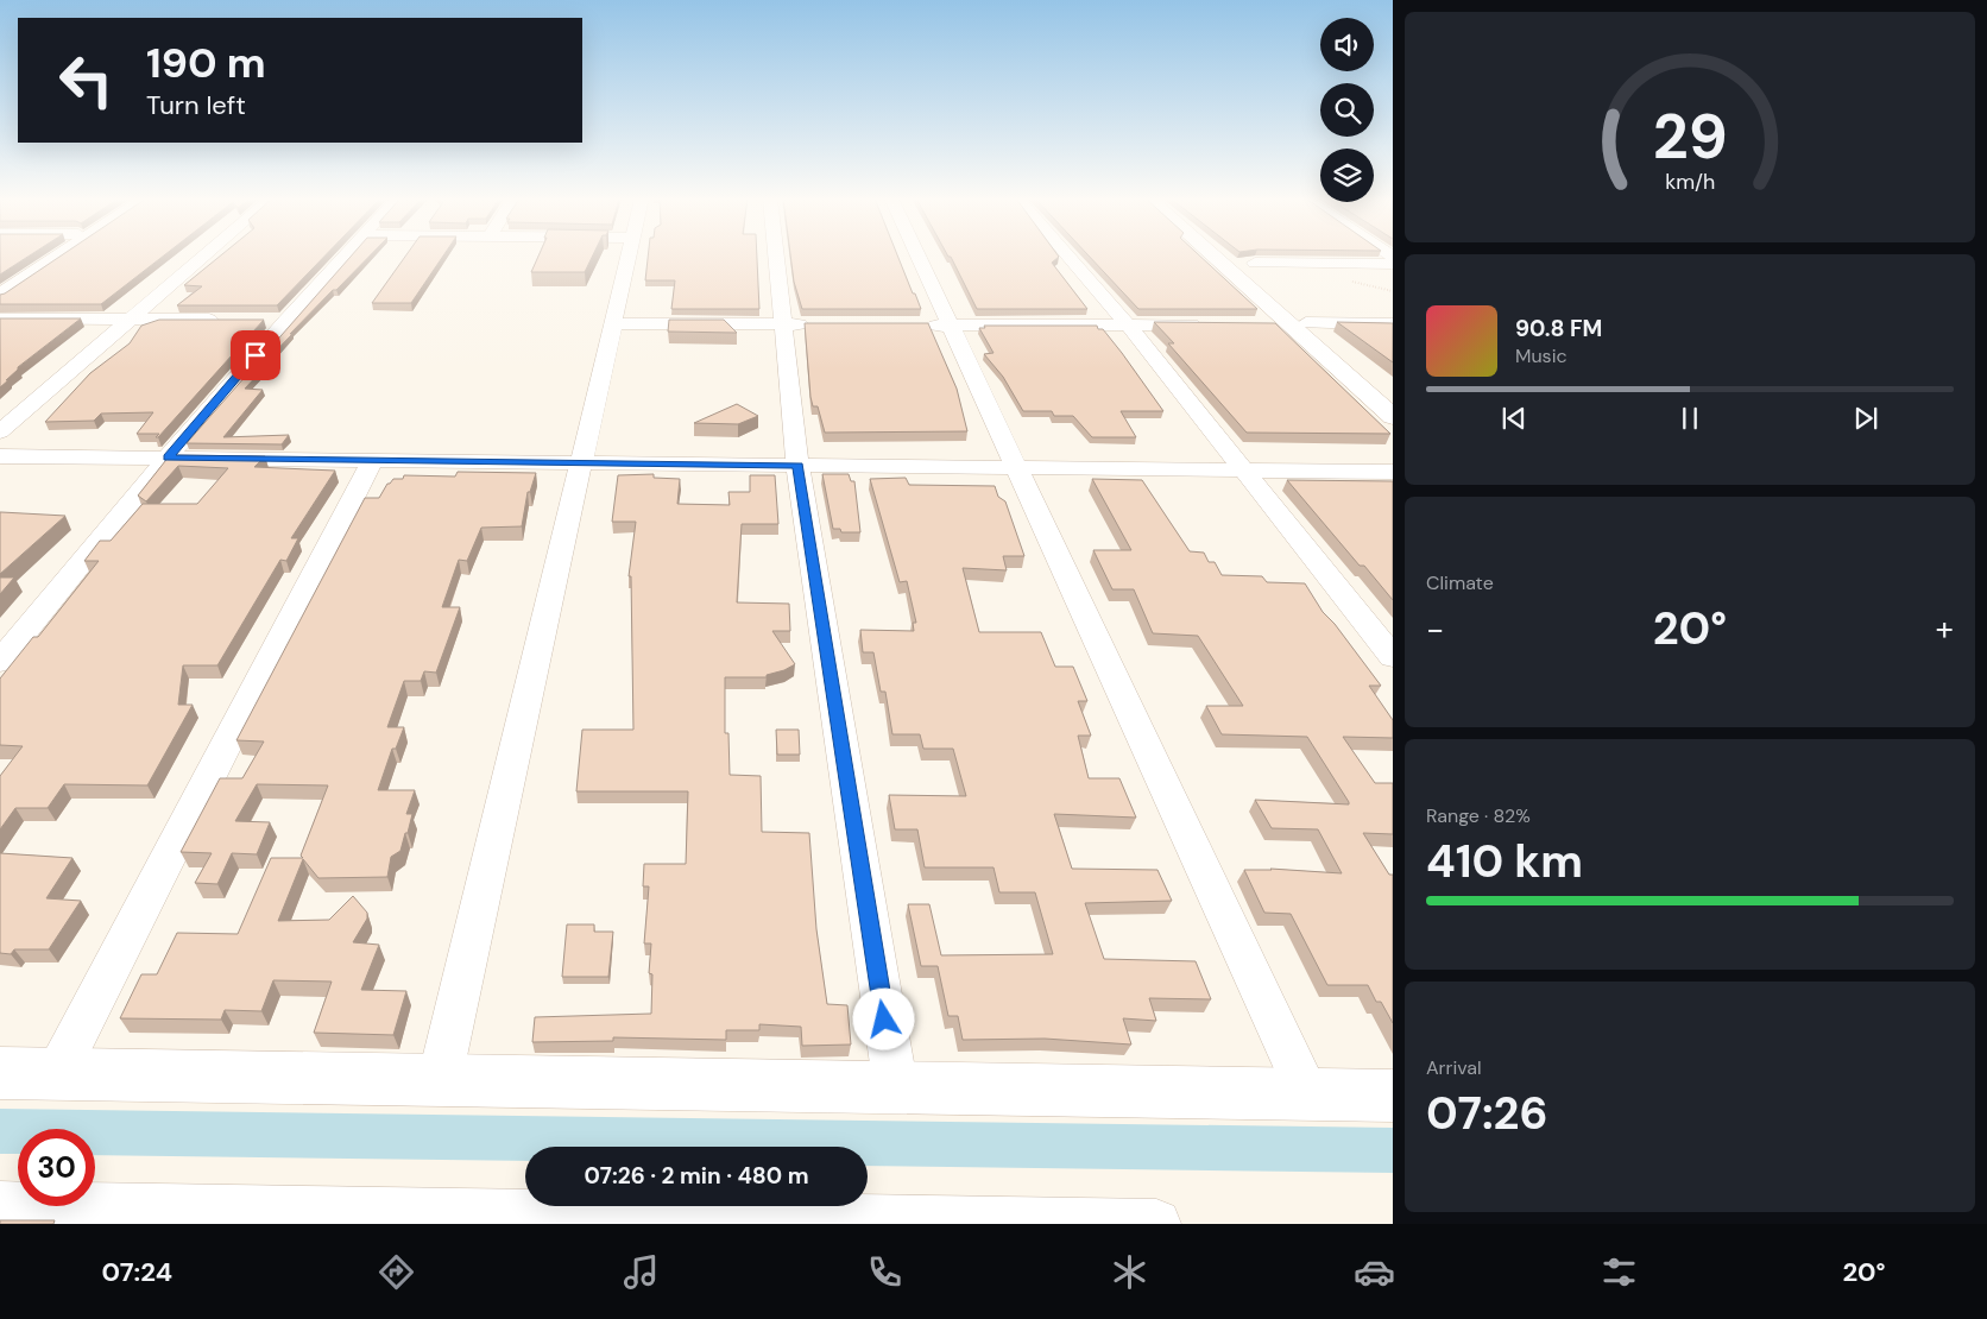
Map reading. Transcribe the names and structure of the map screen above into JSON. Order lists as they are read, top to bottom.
{
  "page": {
    "turn": ["190 m", "Turn left"],
    "song": ["90.8 FM", "Music"],
    "tile": [
      "Climate",
      ["Range · 82%", "410 km"],
      ["Arrival", "07:26"]
    ],
    "heat": ["−", "20°", "+"],
    "limit": "30",
    "trip": "07:26 · 2 min · 480 m",
    "tabs": ["07:24", "20°"],
    "gauge": ["29", "km/h"]
  }
}
